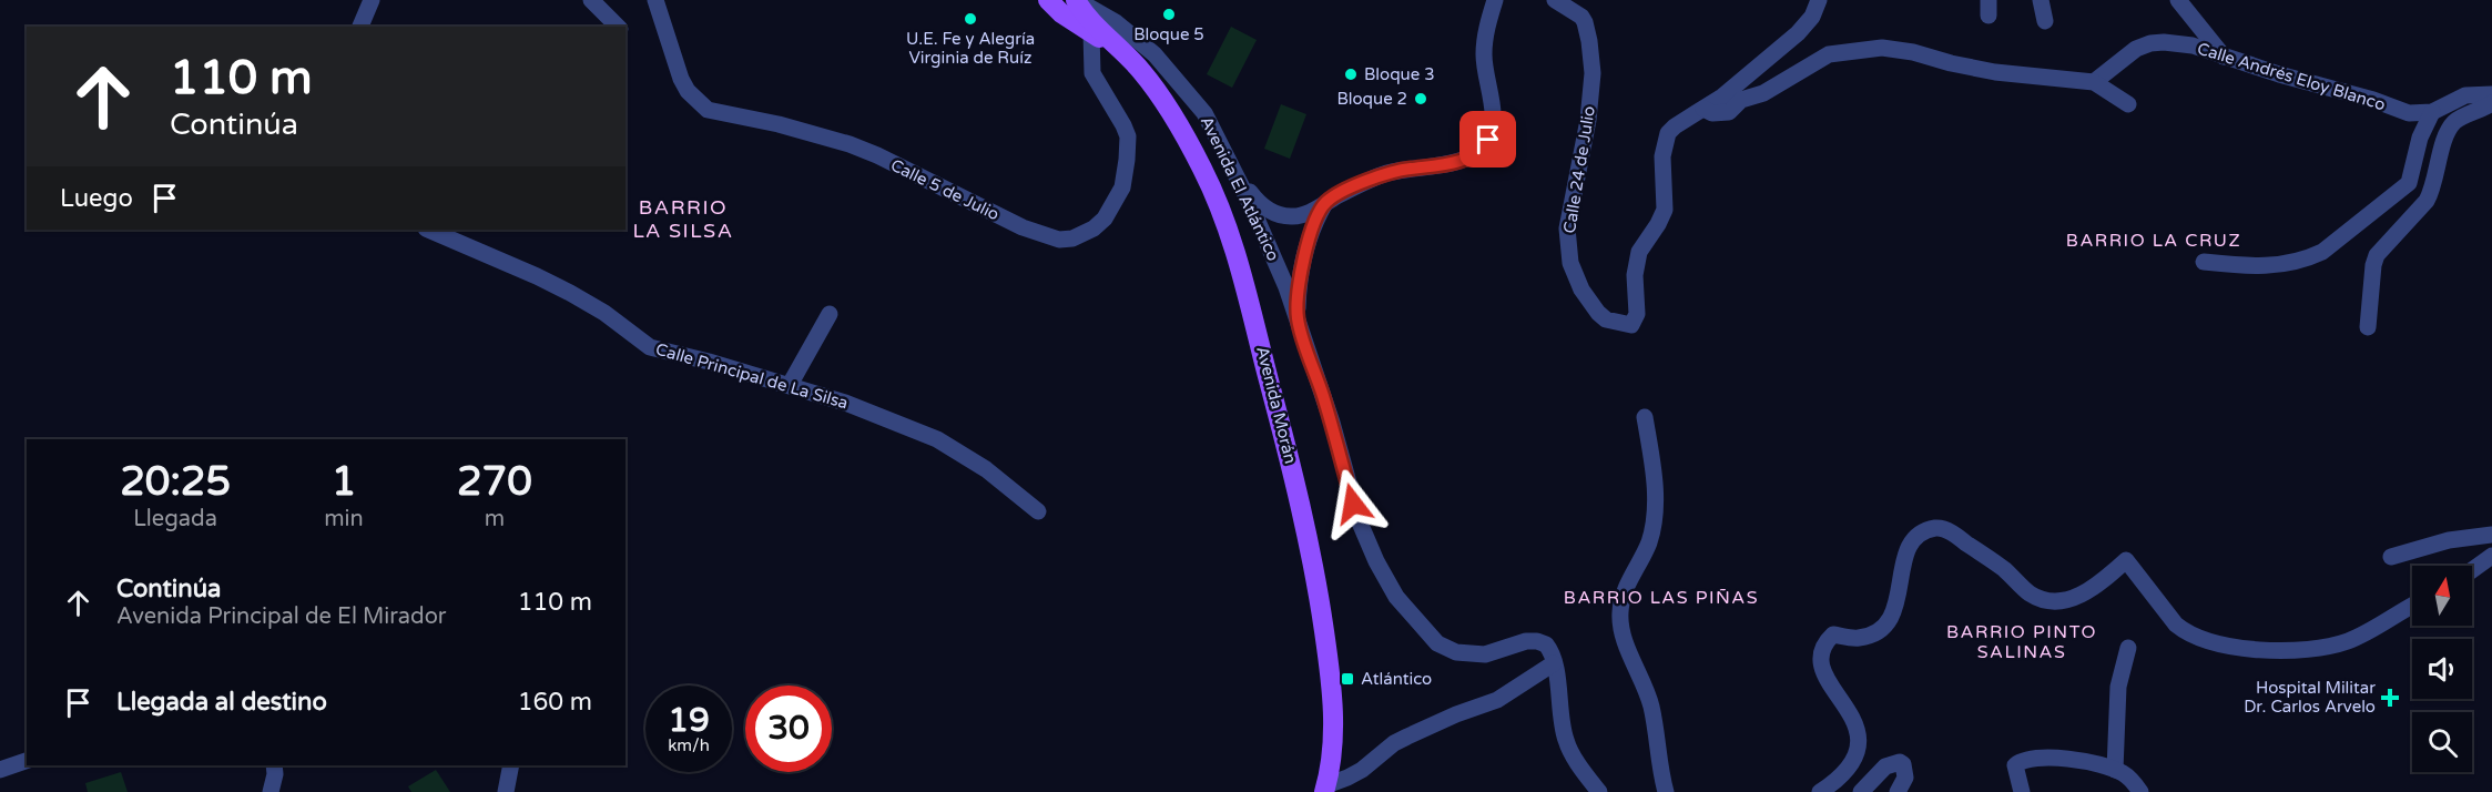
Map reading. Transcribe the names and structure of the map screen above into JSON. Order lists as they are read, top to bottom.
{
  "streets": {
    "main road": ["Avenida Morán"],
    "street": [
      "Calle Andrés Eloy Blanco",
      "Calle 24 de Julio",
      "Avenida El Atlántico",
      "Calle 5 de Julio",
      "Calle Principal de La Silsa"
    ]
  },
  "crossings": [
    ["Avenida El Atlántico", "Avenida Morán"],
    ["Calle 5 de Julio", "Avenida Morán"]
  ],
  "districts": [
    "BARRIO LA SILSA",
    "BARRIO LA CRUZ",
    "BARRIO LAS PIÑAS",
    "BARRIO PINTO SALINAS"
  ],
  "places": {
    "other": [
      "Bloque 5",
      "U.E. Fe y Alegría Virginia de Ruíz",
      "Bloque 3",
      "Bloque 2"
    ],
    "transit": ["Atlántico"],
    "health": ["Hospital Militar Dr. Carlos Arvelo"]
  },
  "north": "top",
  "page": {
    "turn": ["110 m", "Continúa"],
    "then": "Luego",
    "eta": [
      "20:25",
      "Llegada",
      "1",
      "min",
      "270",
      "m"
    ],
    "list": [
      {
        "name": "Continúa",
        "note": "Avenida Principal de El Mirador",
        "value": "110 m"
      },
      {
        "name": "Llegada al destino",
        "value": "160 m"
      }
    ],
    "speed": "19 km/h",
    "limit": "30"
  }
}
